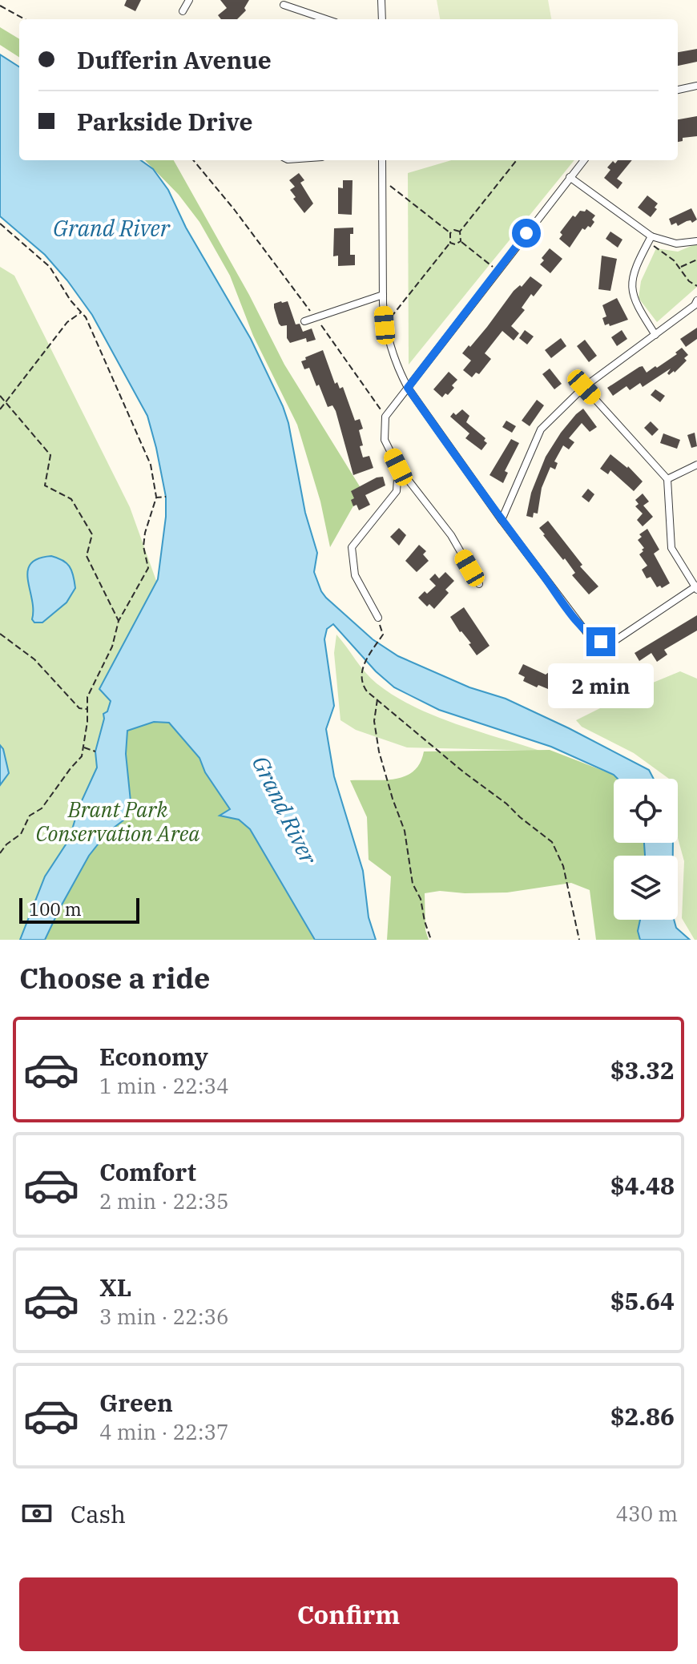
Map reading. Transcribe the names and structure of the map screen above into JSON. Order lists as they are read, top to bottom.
{
  "water": ["Grand River"],
  "parks": ["Brant Park Conservation Area"],
  "scale_bar": "100 m",
  "page": {
    "banner": ["Dufferin Avenue", "Parkside Drive"],
    "bubble": "2 min",
    "scale": "100 m",
    "heading": "Choose a ride",
    "list": [
      {
        "name": "Economy",
        "note": "1 min · 22:34",
        "value": "$3.32"
      },
      {
        "name": "Comfort",
        "note": "2 min · 22:35",
        "value": "$4.48"
      },
      {
        "name": "XL",
        "note": "3 min · 22:36",
        "value": "$5.64"
      },
      {
        "name": "Green",
        "note": "4 min · 22:37",
        "value": "$2.86"
      }
    ],
    "pay": ["Cash", "430 m"],
    "buttons": "Confirm"
  }
}
